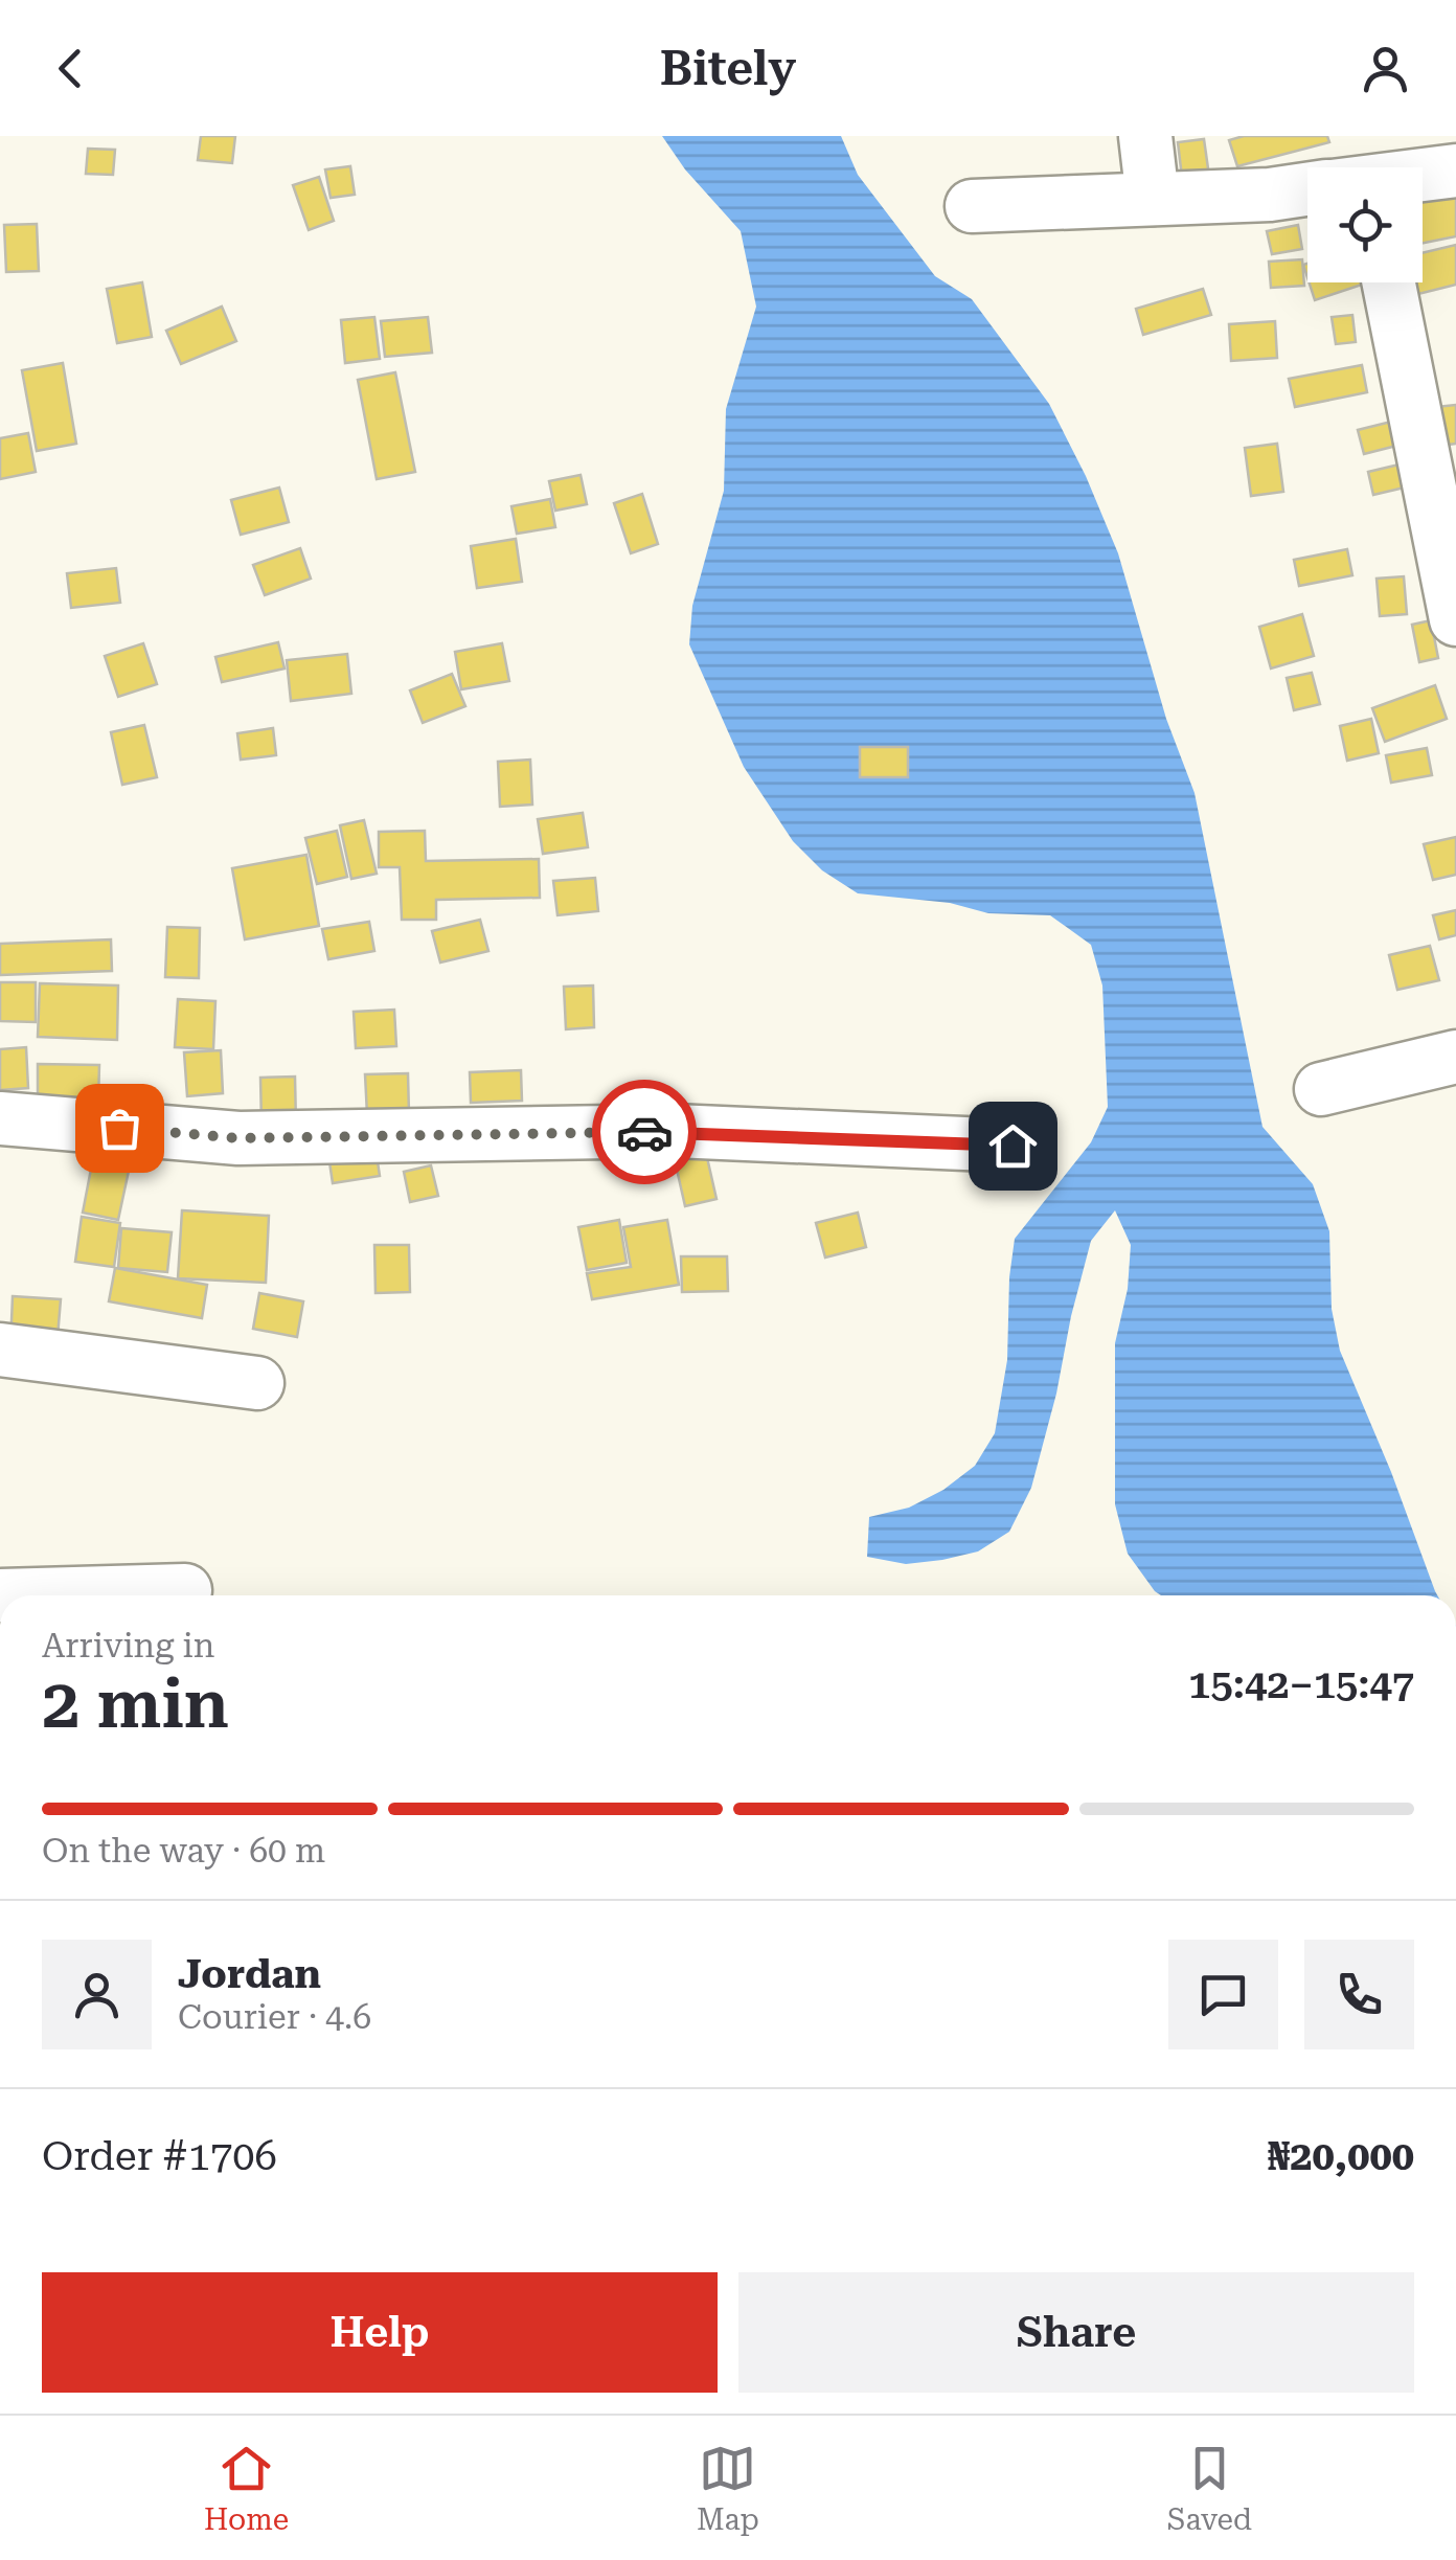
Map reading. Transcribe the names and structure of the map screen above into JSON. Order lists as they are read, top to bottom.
{
  "page": {
    "header": "Bitely",
    "heading": ["2 min", "Arriving in", "15:42–15:47"],
    "panel": [
      "Jordan",
      "Courier · 4.6",
      "Order #1706",
      "₦20,000"
    ],
    "bar": "On the way · 60 m",
    "buttons": ["Help", "Share"],
    "tabs": ["Home", "Map", "Saved"]
  }
}
